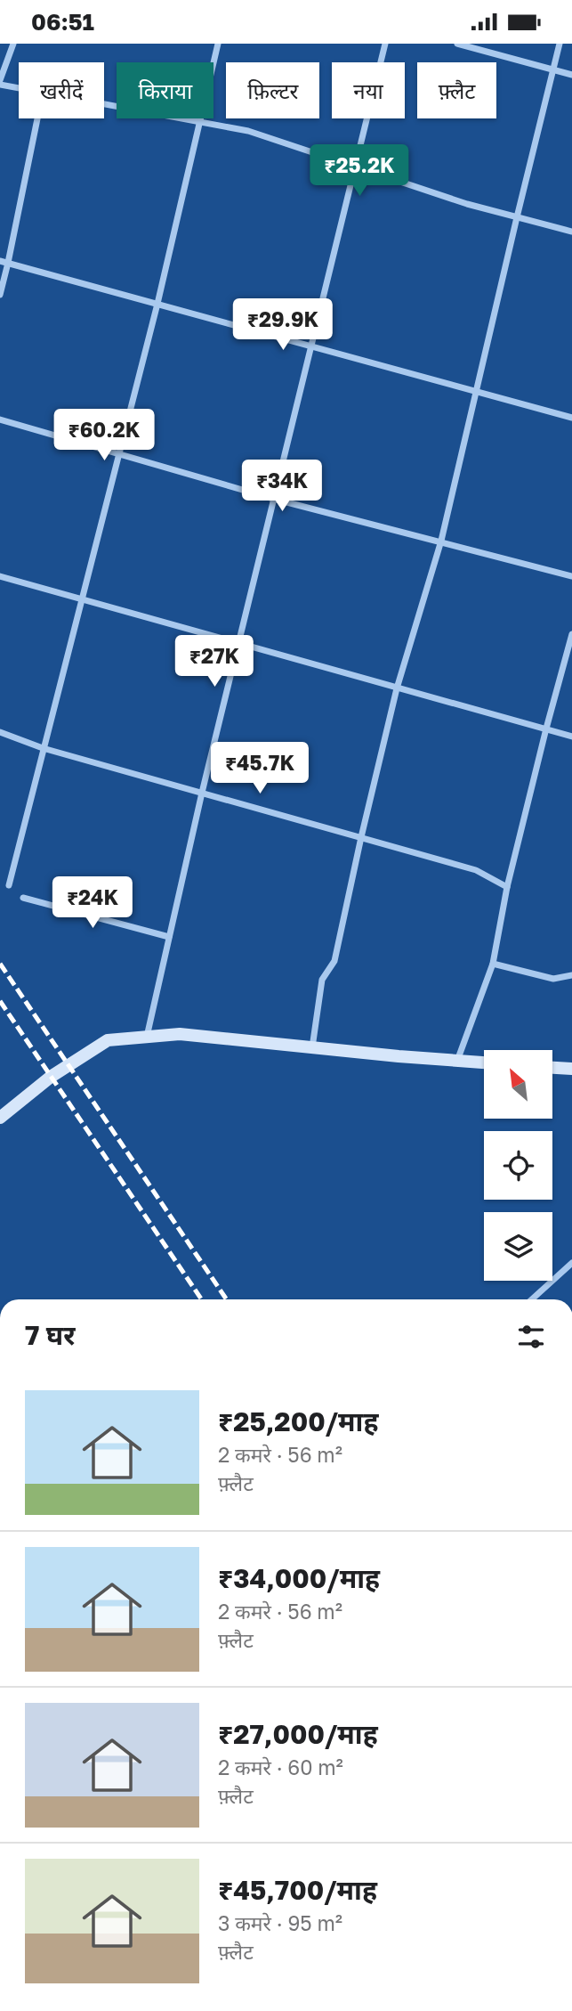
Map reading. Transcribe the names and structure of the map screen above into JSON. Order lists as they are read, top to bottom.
{
  "north": "top left",
  "page": {
    "status": "06:51",
    "chip": [
      "खरीदें",
      "किराया",
      "फ़िल्टर",
      "नया",
      "फ़्लैट"
    ],
    "price": [
      "₹25.2K",
      "₹29.9K",
      "₹60.2K",
      "₹34K",
      "₹27K",
      "₹45.7K",
      "₹24K"
    ],
    "heading": "7 घर",
    "list": [
      {
        "name": "₹25,200/माह",
        "note": "2 कमरे · 56 m² · फ़्लैट"
      },
      {
        "name": "₹34,000/माह",
        "note": "2 कमरे · 56 m² · फ़्लैट"
      },
      {
        "name": "₹27,000/माह",
        "note": "2 कमरे · 60 m² · फ़्लैट"
      },
      {
        "name": "₹45,700/माह",
        "note": "3 कमरे · 95 m² · फ़्लैट"
      }
    ]
  }
}
